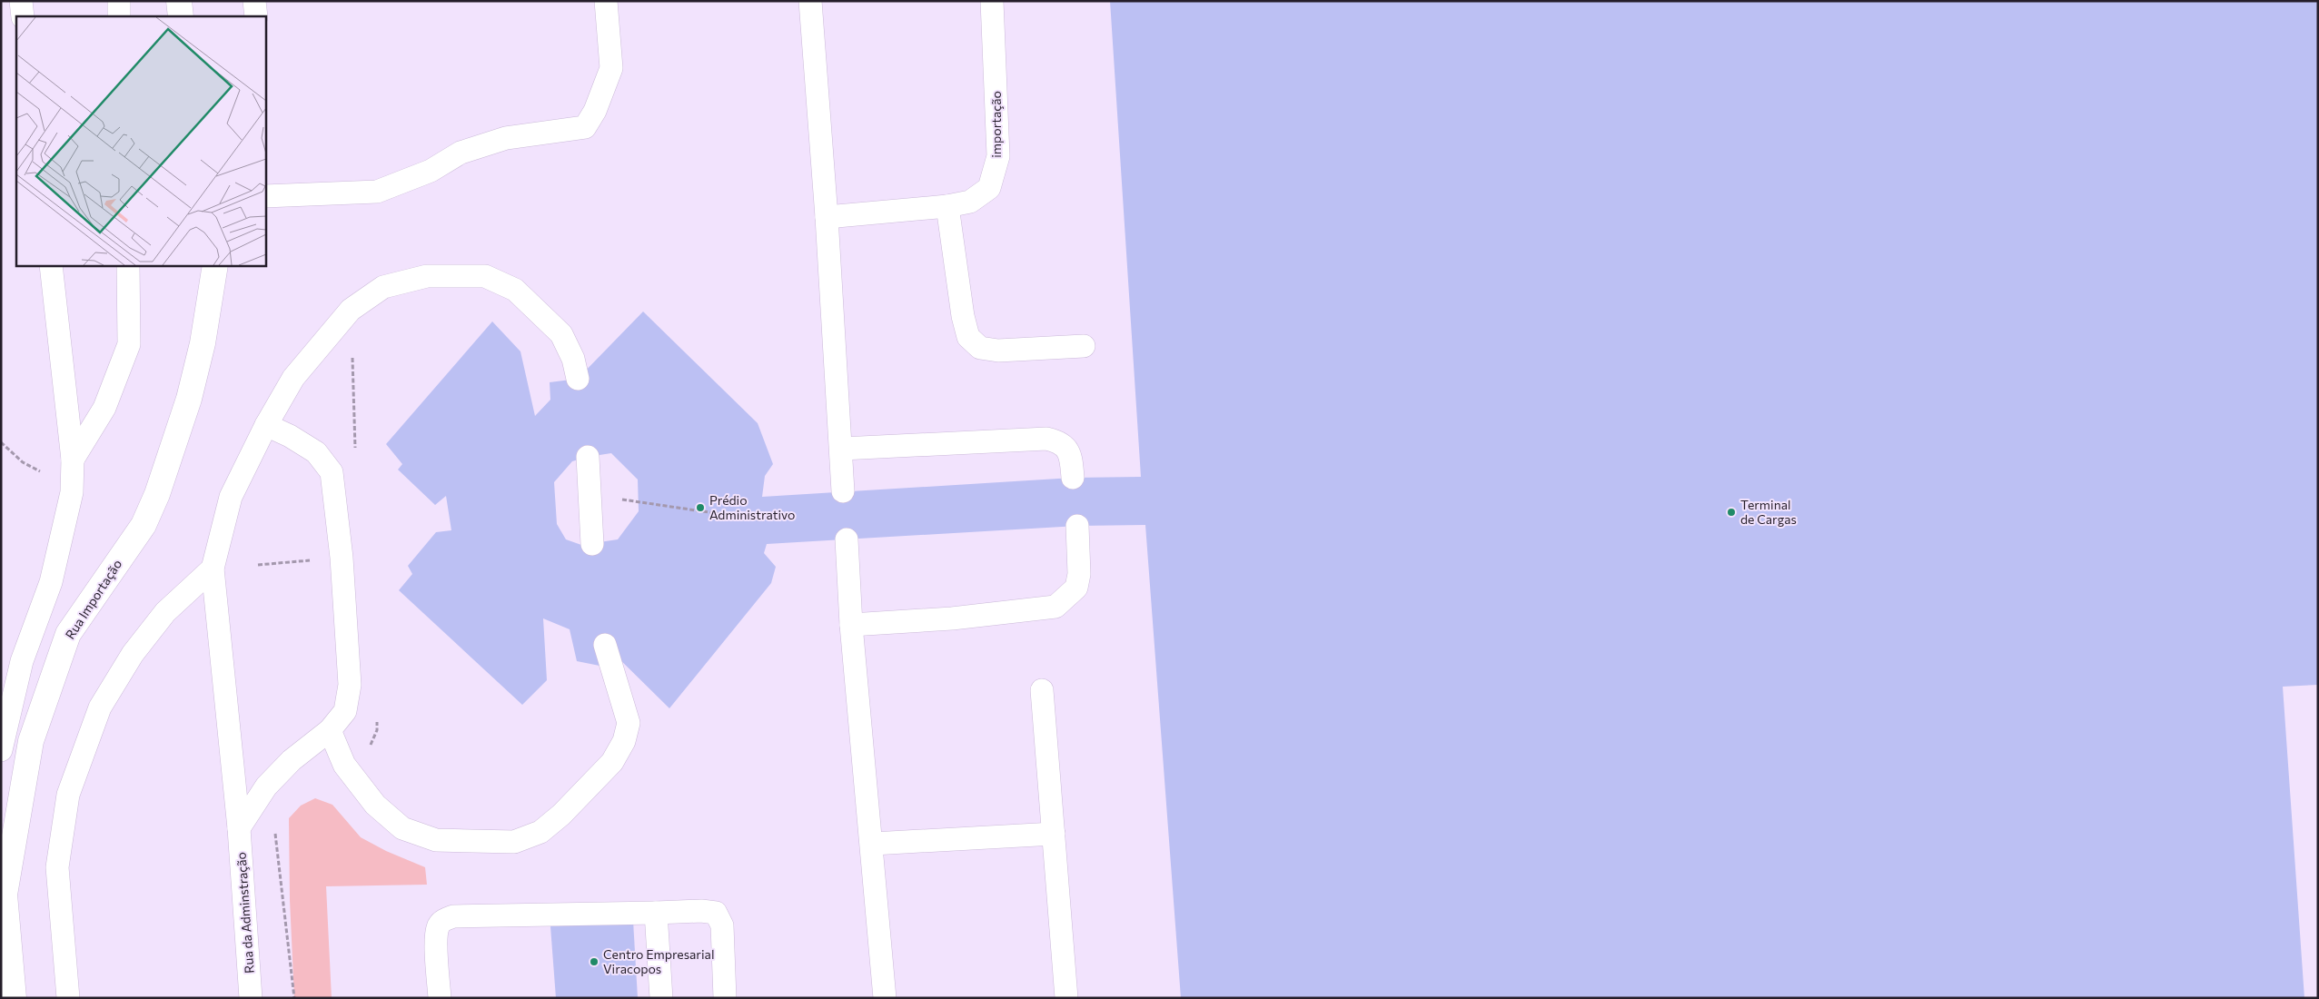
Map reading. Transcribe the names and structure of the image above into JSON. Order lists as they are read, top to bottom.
{
  "streets": {
    "street": ["Rua Importação"],
    "lane": ["importação", "Rua da Adminstração"]
  },
  "places": ["Prédio Administrativo", "Terminal de Cargas", "Centro Empresarial Viracopos"]
}
